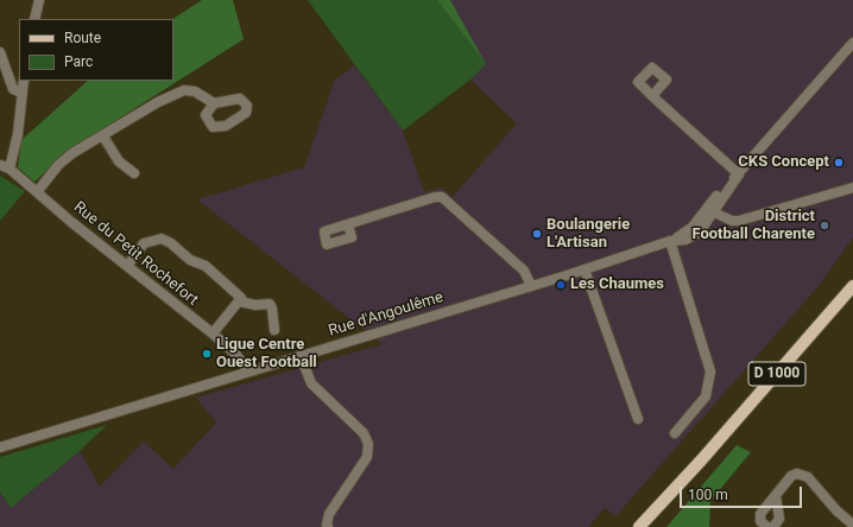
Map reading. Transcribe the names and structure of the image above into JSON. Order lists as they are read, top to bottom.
{
  "streets": {
    "main road": ["D 1000"],
    "street": ["Rue du Petit Rochefort", "Rue d'Angoulême"]
  },
  "crossings": [
    ["Rue du Petit Rochefort", "Rue d'Angoulême"]
  ],
  "places": [
    "CKS Concept",
    "District Football Charente",
    "Boulangerie L'Artisan",
    "Les Chaumes",
    "Ligue Centre Ouest Football"
  ],
  "legend": ["Route", "Parc"],
  "scale_bar": "100 m"
}
